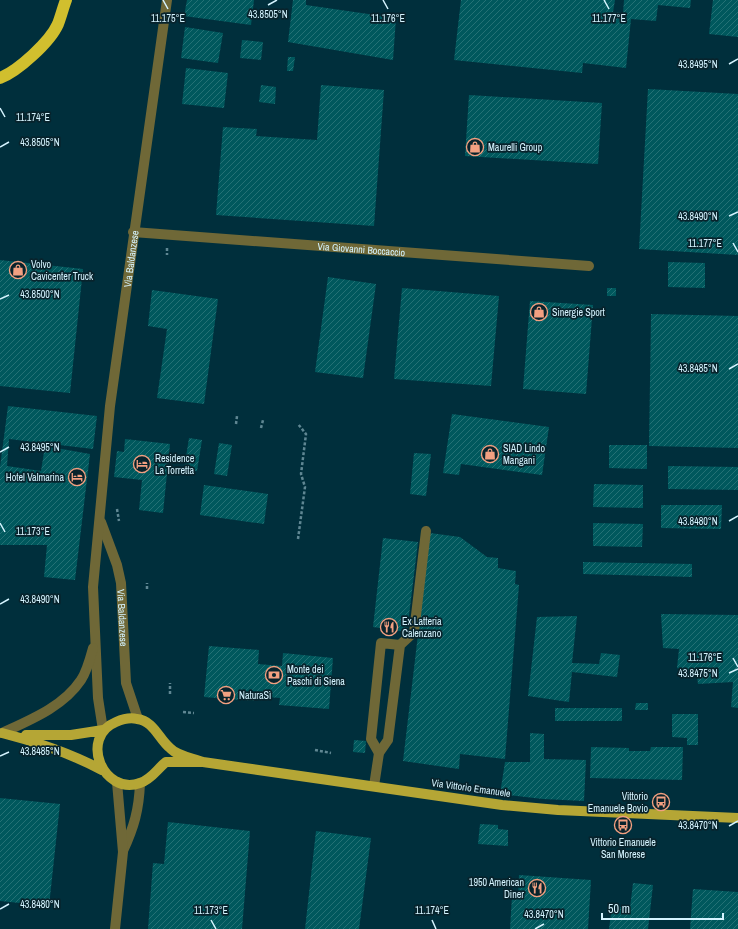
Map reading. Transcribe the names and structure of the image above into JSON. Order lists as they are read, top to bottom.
{
  "streets": {
    "main road": ["Via Vittorio Emanuele"],
    "street": ["Via Giovanni Boccaccio", "Via Baldanzese"]
  },
  "crossings": [
    ["Via Giovanni Boccaccio", "Via Baldanzese"],
    ["Via Baldanzese", "Via Vittorio Emanuele"]
  ],
  "places": {
    "shop": [
      "Maurelli Group",
      "Volvo Cavicenter Truck",
      "Sinergie Sport",
      "SIAD Lindo Mangani"
    ],
    "hotel": ["Residence La Torretta", "Hotel Valmarina"],
    "restaurant": ["Ex Latteria Calenzano", "1950 American Diner"],
    "bank": ["Monte dei Paschi di Siena"],
    "supermarket": ["NaturaSì"],
    "bus stop": ["Vittorio Emanuele Bovio", "Vittorio Emanuele San Morese"]
  },
  "scale_bar": "50 m",
  "coordinates": [
    "43.8505°N",
    "11.175°E",
    "11.176°E",
    "11.177°E",
    "43.8495°N",
    "11.174°E",
    "43.8490°N",
    "43.8500°N",
    "43.8485°N",
    "43.8480°N",
    "11.173°E",
    "43.8475°N",
    "43.8470°N"
  ]
}
